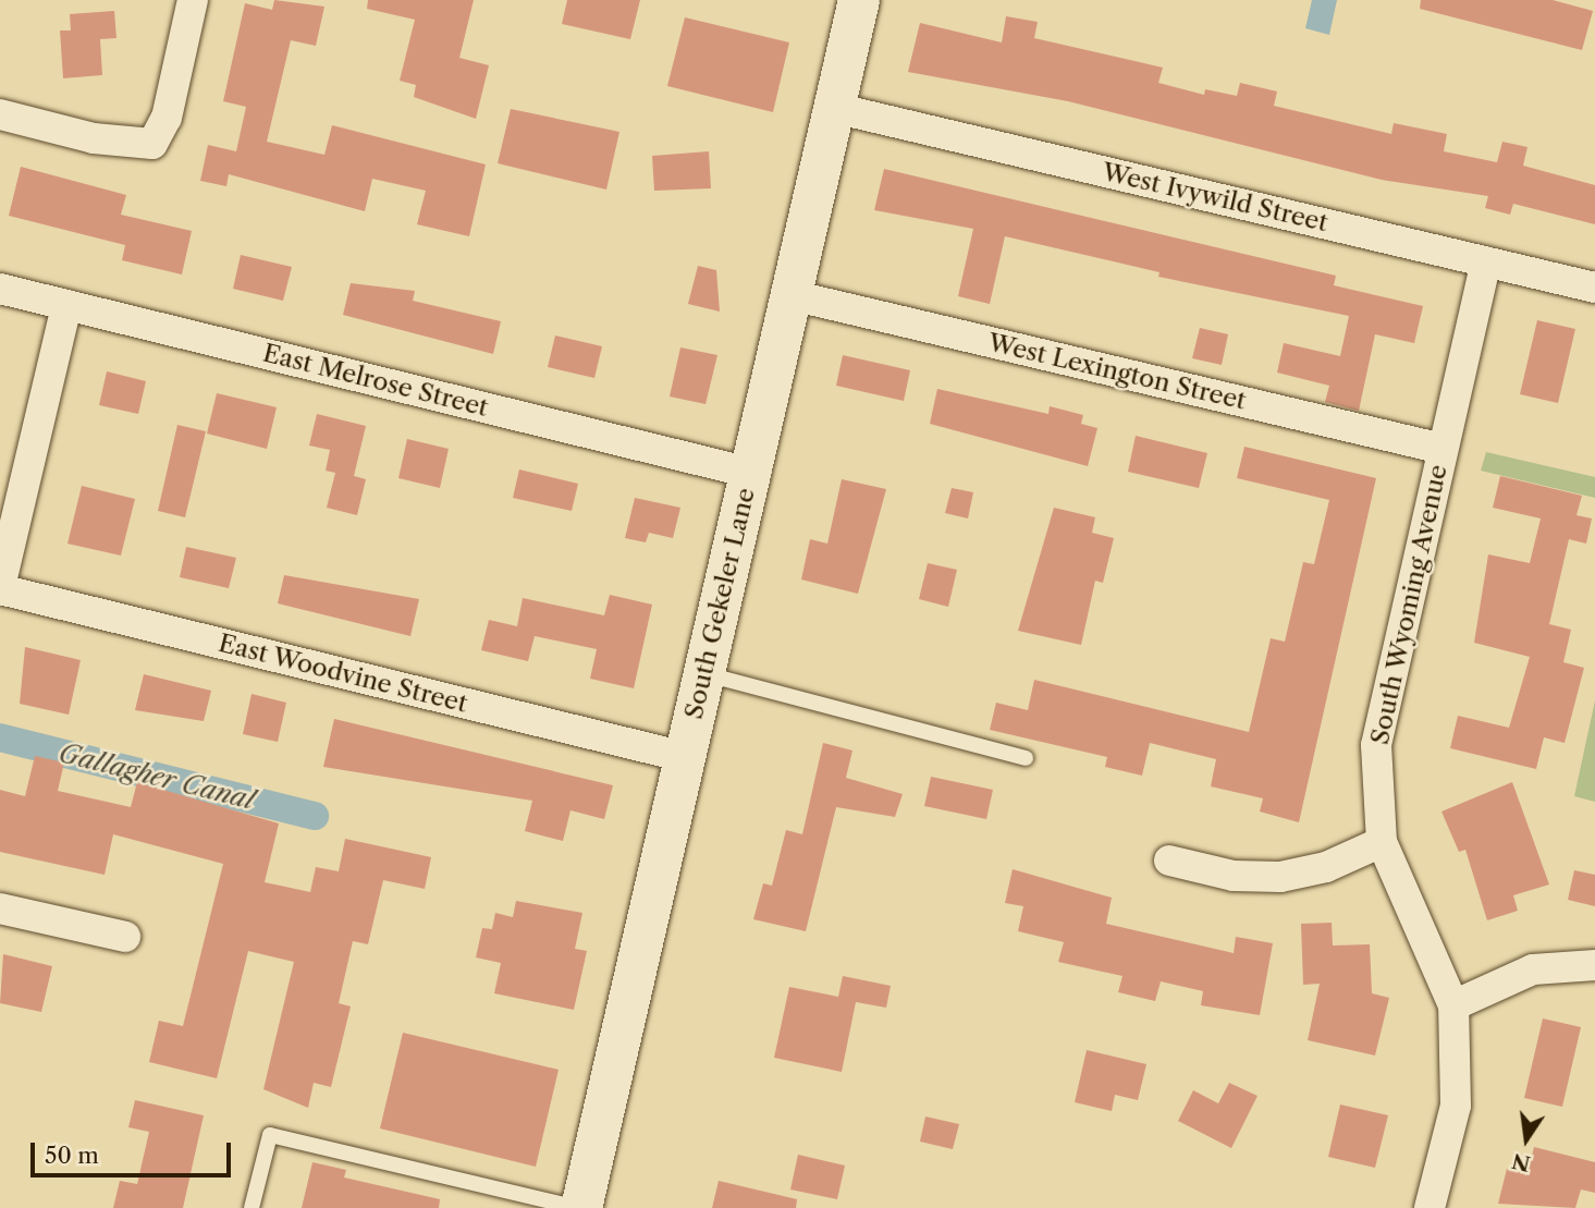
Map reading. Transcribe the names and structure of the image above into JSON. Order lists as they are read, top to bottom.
{
  "streets": {
    "street": [
      "West Ivywild Street",
      "West Lexington Street",
      "East Melrose Street",
      "South Gekeler Lane",
      "South Wyoming Avenue",
      "East Woodvine Street"
    ]
  },
  "crossings": [
    ["West Ivywild Street", "South Gekeler Lane"],
    ["West Ivywild Street", "South Wyoming Avenue"],
    ["West Lexington Street", "South Gekeler Lane"],
    ["West Lexington Street", "South Wyoming Avenue"],
    ["East Melrose Street", "South Gekeler Lane"],
    ["South Gekeler Lane", "East Woodvine Street"]
  ],
  "water": ["Gallagher Canal"],
  "scale_bar": "50 m",
  "north": "bottom"
}
